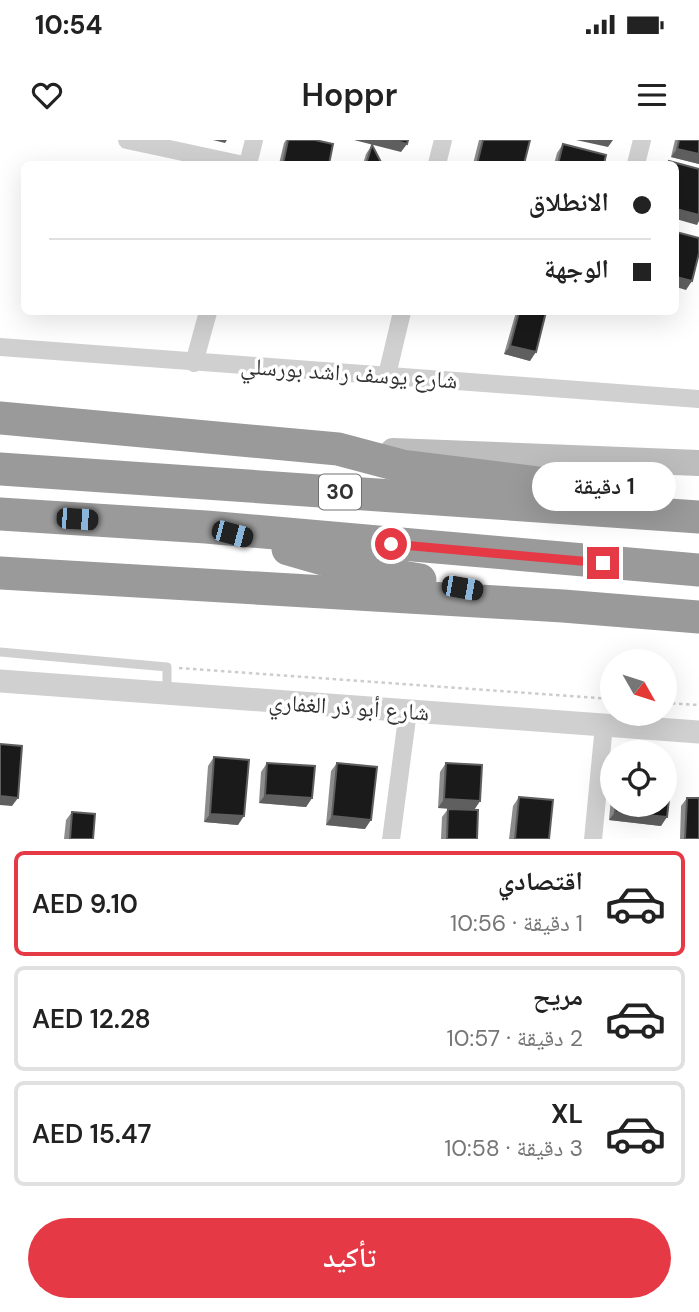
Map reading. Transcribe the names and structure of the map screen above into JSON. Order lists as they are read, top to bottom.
{
  "streets": {
    "highway": ["30"],
    "street": ["شارع يوسف راشد بورسلي", "شارع أبو ذر الغفاري"]
  },
  "north": "bottom right",
  "page": {
    "status": "10:54",
    "header": "Hoppr",
    "banner": ["الانطلاق", "الوجهة"],
    "bubble": "1 دقيقة",
    "list": [
      {
        "name": "اقتصادي",
        "note": "1 دقيقة · 10:56",
        "value": "AED 9.10"
      },
      {
        "name": "مريح",
        "note": "2 دقيقة · 10:57",
        "value": "AED 12.28"
      },
      {
        "name": "XL",
        "note": "3 دقيقة · 10:58",
        "value": "AED 15.47"
      }
    ],
    "buttons": "تأكيد"
  }
}
